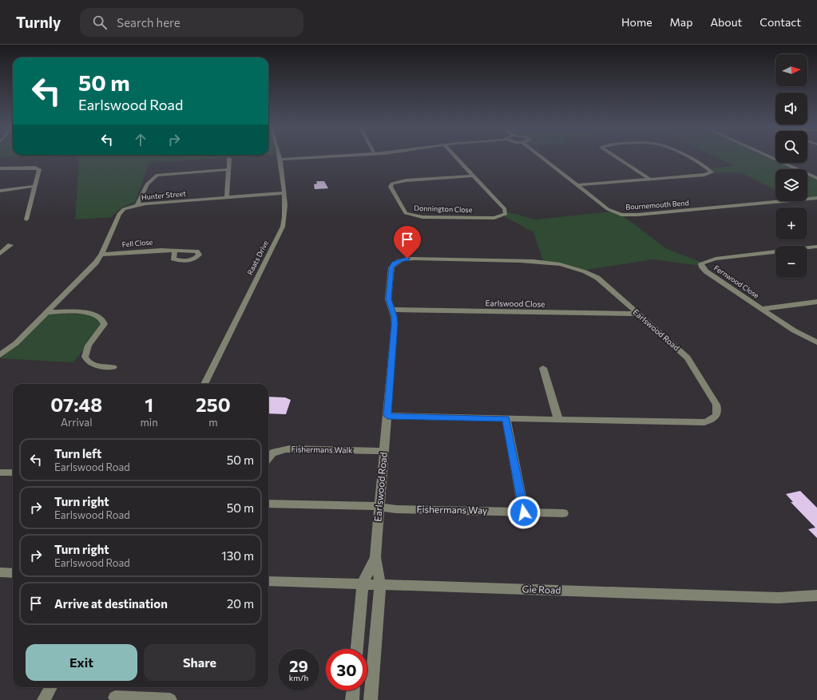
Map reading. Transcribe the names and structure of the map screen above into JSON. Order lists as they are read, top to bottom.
{
  "streets": {
    "street": [
      "Hunter Street",
      "Bournemouth Bend",
      "Donnington Close",
      "Fell Close",
      "Raats Drive",
      "Fernwood Close",
      "Earlswood Close",
      "Earlswood Road",
      "Fishermans Walk",
      "Fishermans Way",
      "Gie Road"
    ]
  },
  "crossings": [
    ["Hunter Street", "Fell Close"],
    ["Hunter Street", "Raats Drive"],
    ["Earlswood Close", "Earlswood Road"],
    ["Earlswood Road", "Fishermans Walk"],
    ["Earlswood Road", "Fishermans Way"],
    ["Earlswood Road", "Gie Road"]
  ],
  "north": "right",
  "page": {
    "header": "Turnly",
    "search": "Search here",
    "nav": [
      "Home",
      "Map",
      "About",
      "Contact"
    ],
    "map_buttons": ["+", "−"],
    "turn": ["50 m", "Earlswood Road"],
    "eta": [
      "07:48",
      "Arrival",
      "1",
      "min",
      "250",
      "m"
    ],
    "list": [
      {
        "name": "Turn left",
        "note": "Earlswood Road",
        "value": "50 m"
      },
      {
        "name": "Turn right",
        "note": "Earlswood Road",
        "value": "50 m"
      },
      {
        "name": "Turn right",
        "note": "Earlswood Road",
        "value": "130 m"
      },
      {
        "name": "Arrive at destination",
        "value": "20 m"
      }
    ],
    "buttons": ["Exit", "Share"],
    "speed": "29 km/h",
    "limit": "30"
  }
}
